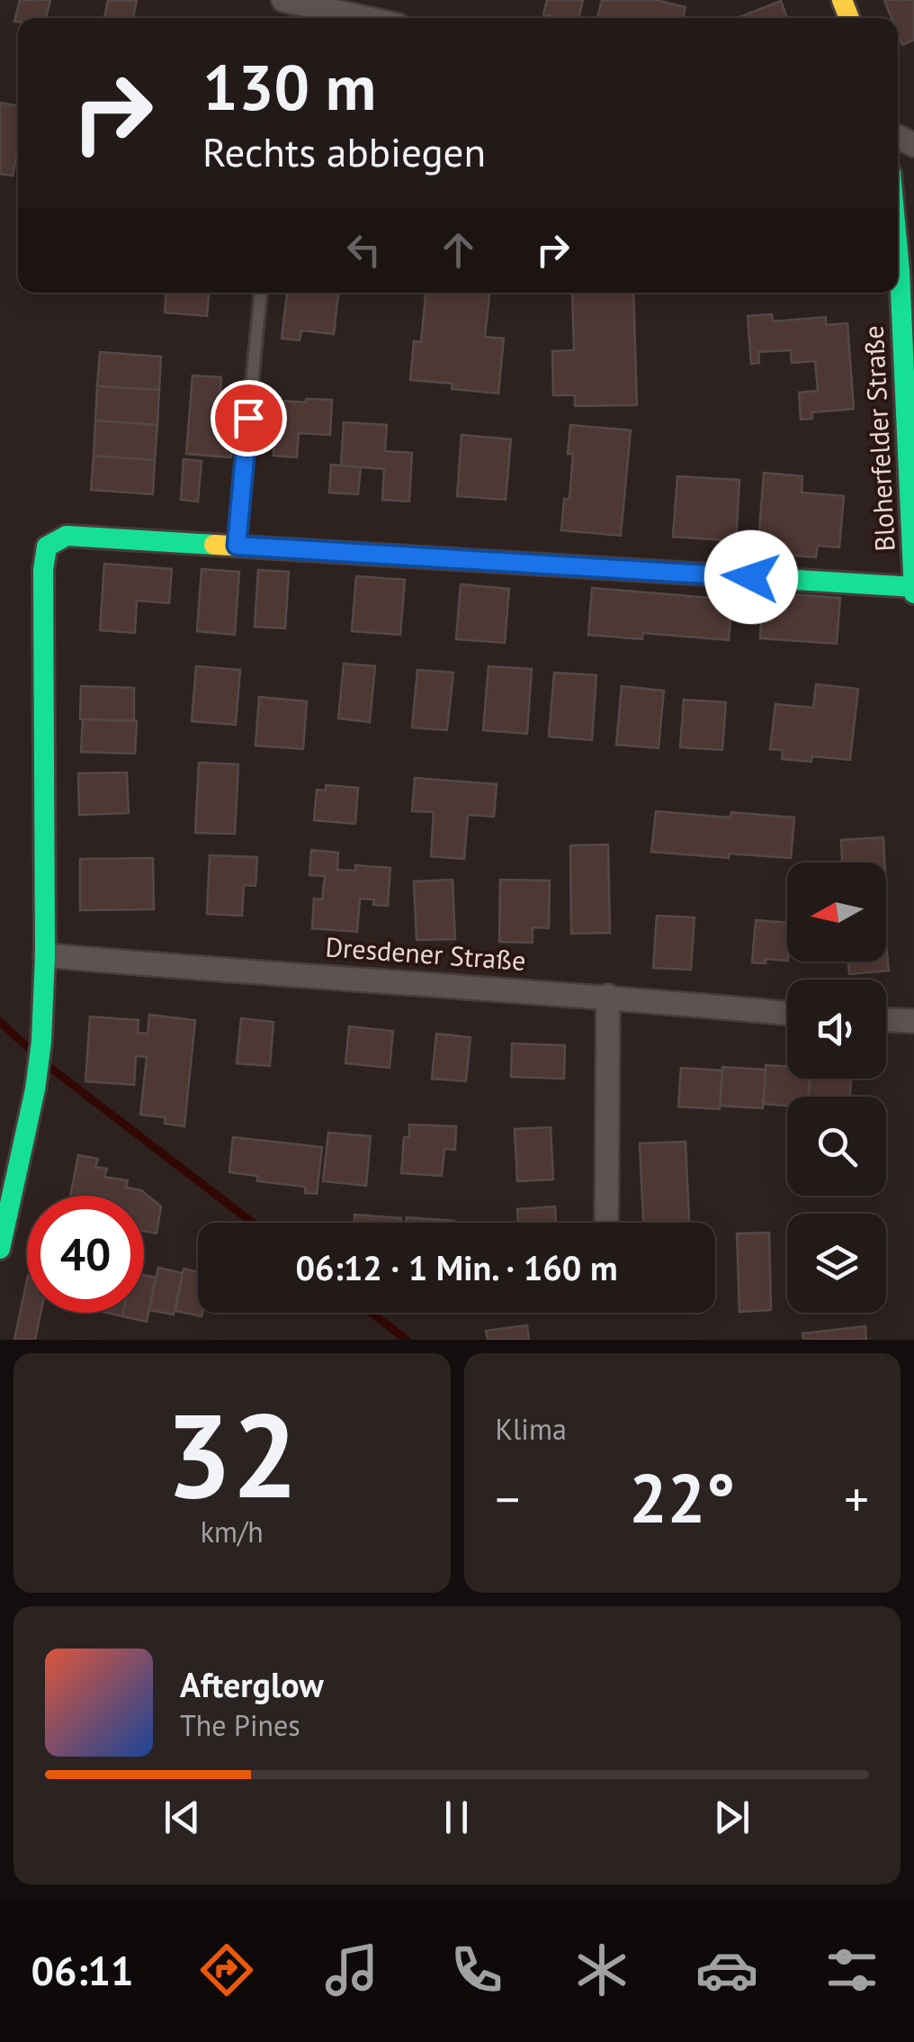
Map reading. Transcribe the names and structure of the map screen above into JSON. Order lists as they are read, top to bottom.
{
  "streets": {
    "street": ["Bloherfelder Straße", "Dresdener Straße"]
  },
  "north": "left",
  "page": {
    "turn": ["130 m", "Rechts abbiegen"],
    "limit": "40",
    "trip": "06:12 · 1 Min. · 160 m",
    "tile": [
      ["32", "km/h"],
      "Klima"
    ],
    "heat": ["−", "22°", "+"],
    "song": ["Afterglow", "The Pines"],
    "tabs": "06:11"
  }
}
